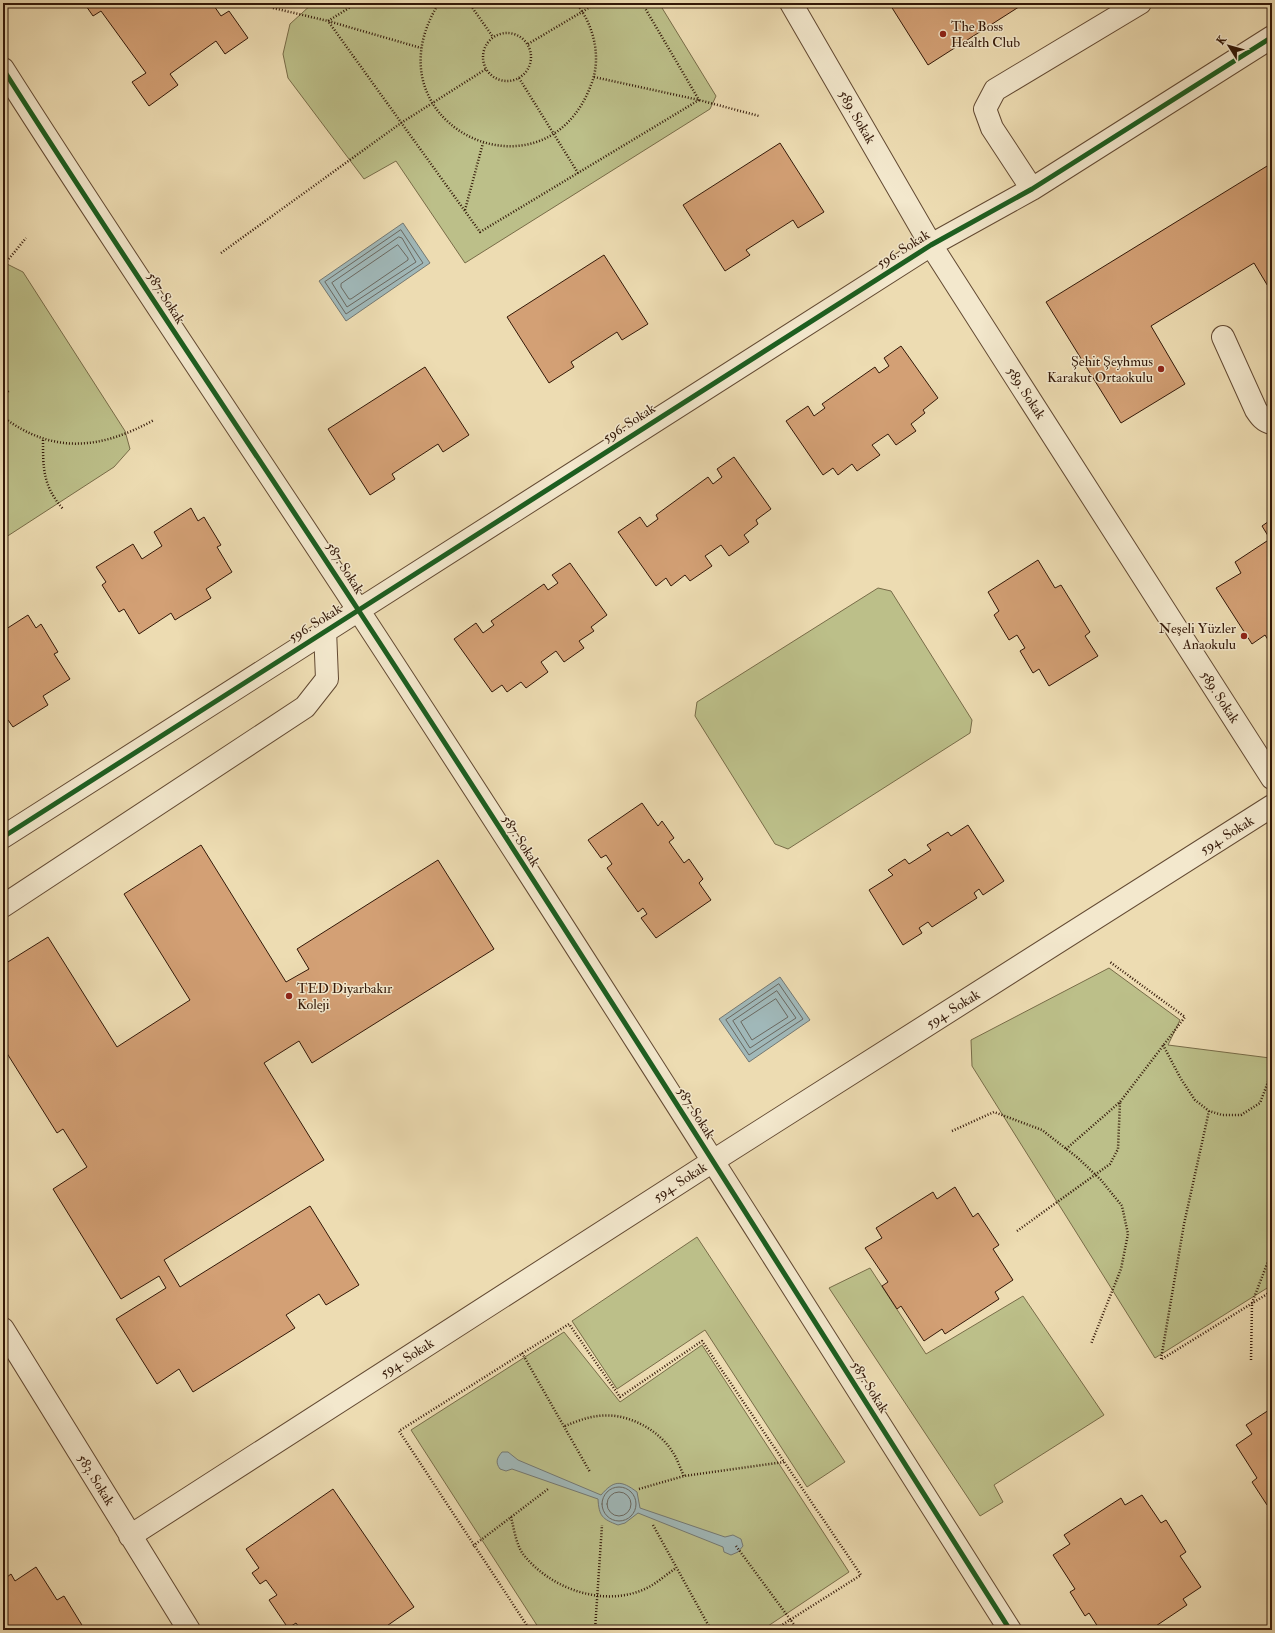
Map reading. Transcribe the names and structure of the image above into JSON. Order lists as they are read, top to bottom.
{
  "streets": {
    "street": [
      "589. Sokak",
      "596. Sokak",
      "587. Sokak",
      "594. Sokak",
      "583. Sokak"
    ]
  },
  "crossings": [
    ["589. Sokak", "596. Sokak"],
    ["596. Sokak", "587. Sokak"],
    ["587. Sokak", "594. Sokak"],
    ["594. Sokak", "583. Sokak"]
  ],
  "places": [
    "The Boss Health Club",
    "Şehit Şeyhmus Karakut Ortaokulu",
    "Neşeli Yüzler Anaokulu",
    "TED Diyarbakır Koleji"
  ],
  "north": "top left"
}
